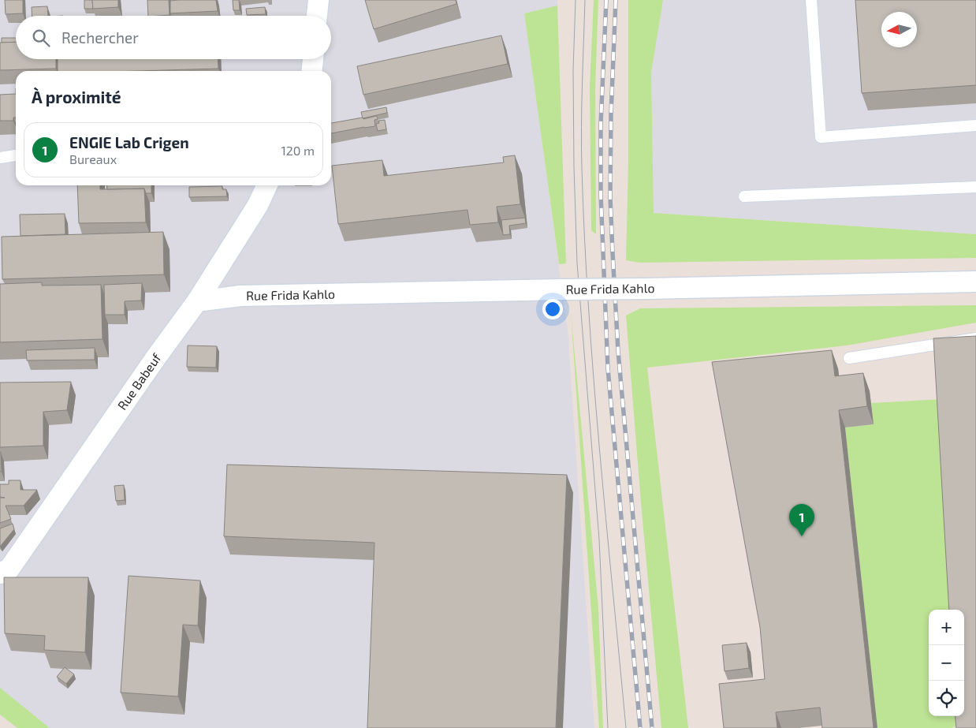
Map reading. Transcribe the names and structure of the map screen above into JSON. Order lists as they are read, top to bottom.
{
  "streets": {
    "street": ["Rue Frida Kahlo", "Rue Babeuf"]
  },
  "crossings": [
    ["Rue Frida Kahlo", "Rue Babeuf"]
  ],
  "north": "left",
  "page": {
    "search": "Rechercher",
    "heading": "À proximité",
    "list": [
      {
        "mark": "1",
        "name": "ENGIE Lab Crigen",
        "note": "Bureaux",
        "value": "120 m"
      }
    ],
    "pins": "1",
    "map_buttons": ["+", "−"]
  }
}
